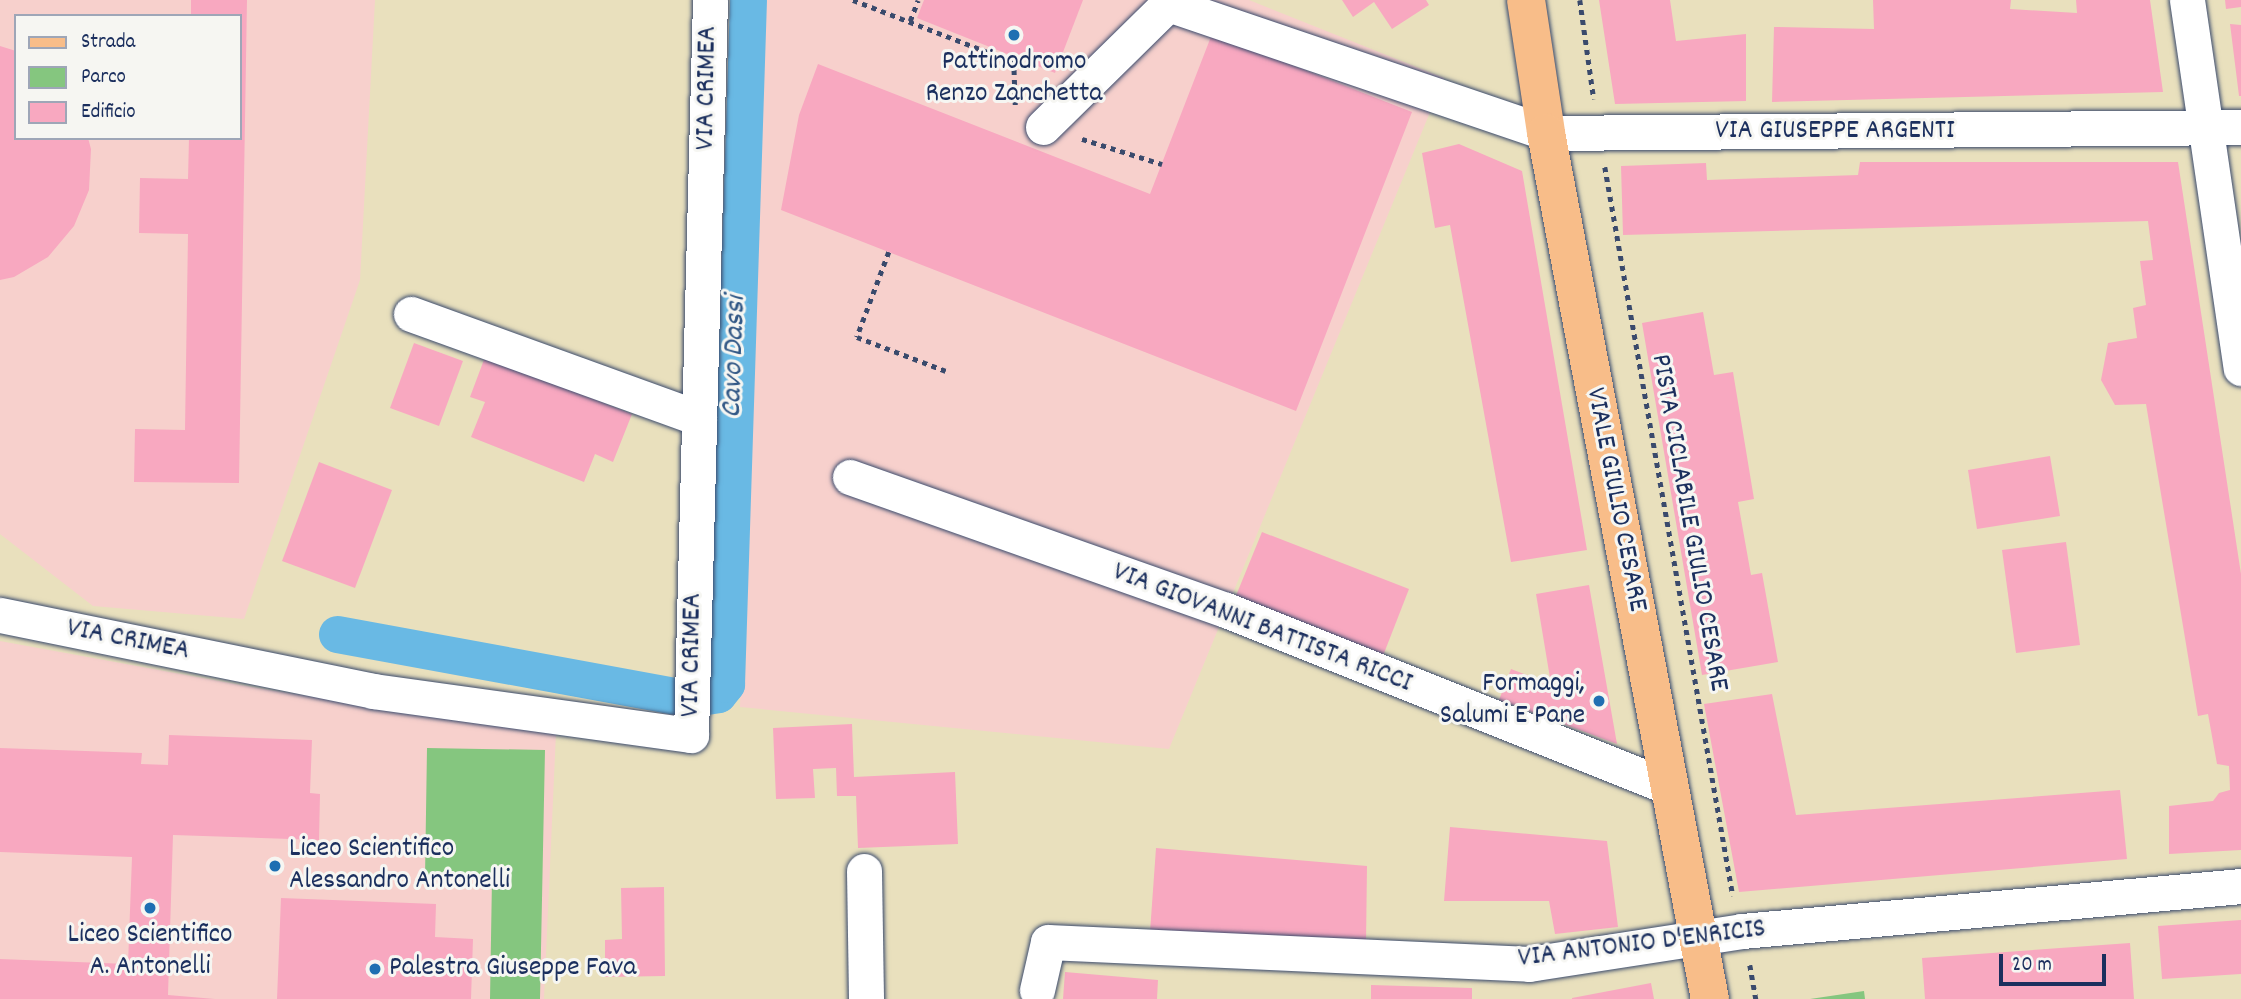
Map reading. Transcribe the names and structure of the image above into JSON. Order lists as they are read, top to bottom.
{
  "streets": {
    "main road": ["VIALE GIULIO CESARE"],
    "street": [
      "VIA CRIMEA",
      "VIA GIUSEPPE ARGENTI",
      "VIA GIOVANNI BATTISTA RICCI",
      "VIA ANTONIO D'ENRICIS"
    ],
    "path": ["PISTA CICLABILE GIULIO CESARE"]
  },
  "crossings": [
    ["VIA GIUSEPPE ARGENTI", "VIALE GIULIO CESARE"],
    ["VIALE GIULIO CESARE", "VIA GIOVANNI BATTISTA RICCI"],
    ["VIALE GIULIO CESARE", "VIA ANTONIO D'ENRICIS"]
  ],
  "water": ["Cavo Dassi"],
  "places": [
    "Pattinodromo Renzo Zanchetta",
    "Formaggi, Salumi E Pane",
    "Liceo Scientifico Alessandro Antonelli",
    "Liceo Scientifico A. Antonelli",
    "Palestra Giuseppe Fava"
  ],
  "legend": ["Strada", "Parco", "Edificio"],
  "scale_bar": "20 m"
}
